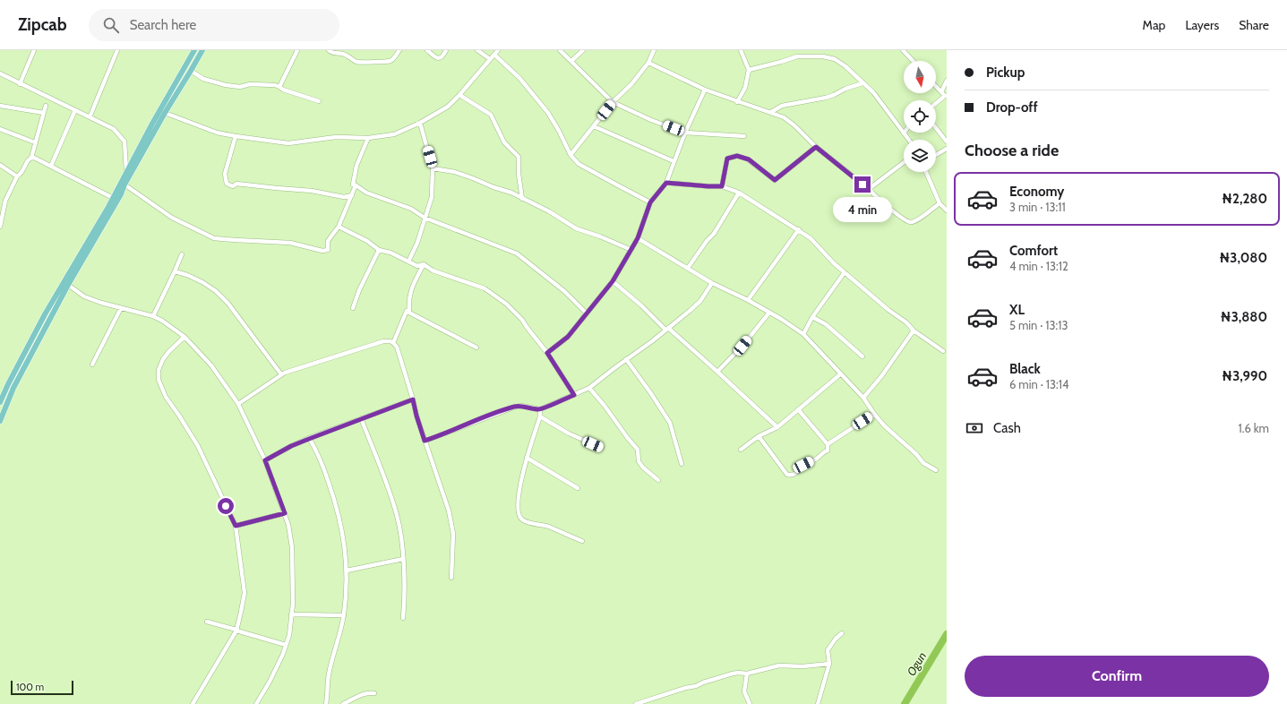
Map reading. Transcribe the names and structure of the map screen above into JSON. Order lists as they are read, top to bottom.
{
  "water": ["Ogun"],
  "scale_bar": "100 m",
  "north": "bottom",
  "page": {
    "header": "Zipcab",
    "search": "Search here",
    "nav": ["Map", "Layers", "Share"],
    "banner": ["Pickup", "Drop-off"],
    "heading": "Choose a ride",
    "list": [
      {
        "name": "Economy",
        "note": "3 min · 13:11",
        "value": "₦2,280"
      },
      {
        "name": "Comfort",
        "note": "4 min · 13:12",
        "value": "₦3,080"
      },
      {
        "name": "XL",
        "note": "5 min · 13:13",
        "value": "₦3,880"
      },
      {
        "name": "Black",
        "note": "6 min · 13:14",
        "value": "₦3,990"
      }
    ],
    "bubble": "4 min",
    "pay": ["Cash", "1.6 km"],
    "buttons": "Confirm",
    "scale": "100 m"
  }
}
